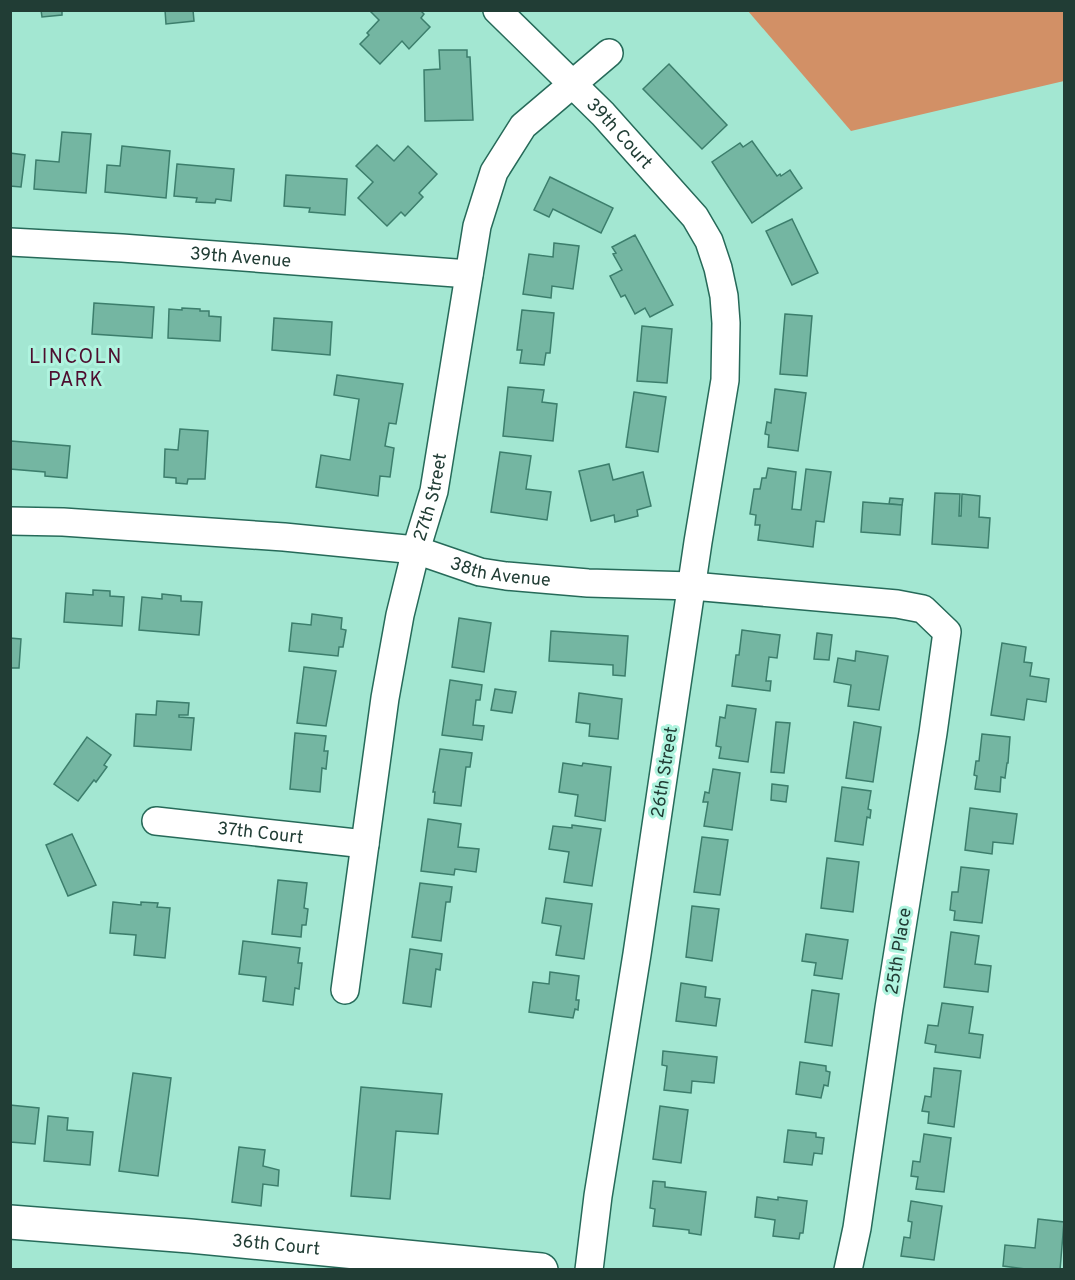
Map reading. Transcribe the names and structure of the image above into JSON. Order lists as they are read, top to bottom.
{
  "streets": {
    "street": [
      "39th Court",
      "39th Avenue",
      "27th Street",
      "38th Avenue",
      "26th Street",
      "37th Court",
      "25th Place",
      "36th Court"
    ]
  },
  "crossings": [
    ["39th Court", "27th Street"],
    ["39th Court", "26th Street"],
    ["39th Avenue", "27th Street"],
    ["27th Street", "38th Avenue"],
    ["27th Street", "37th Court"],
    ["38th Avenue", "26th Street"],
    ["38th Avenue", "25th Place"]
  ],
  "districts": ["LINCOLN PARK"]
}
